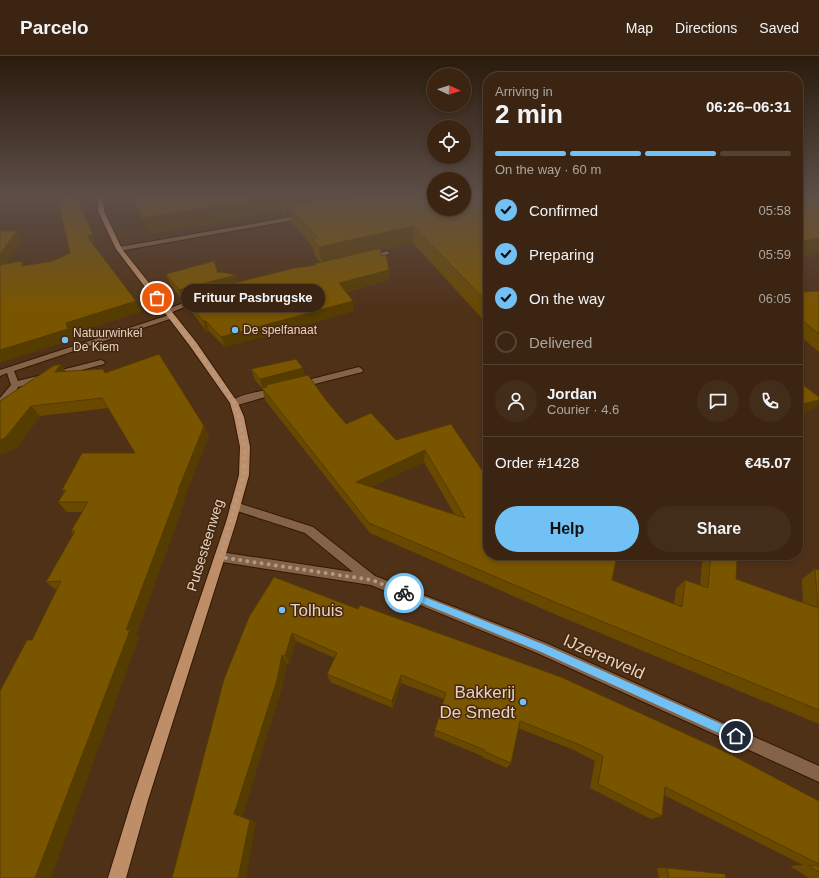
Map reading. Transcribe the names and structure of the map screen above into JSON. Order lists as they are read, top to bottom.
{
  "streets": {
    "main road": ["Putsesteenweg"],
    "street": ["IJzerenveld"]
  },
  "crossings": [
    ["Putsesteenweg", "IJzerenveld"]
  ],
  "places": [
    "Frituur Pasbrugske",
    "De spelfanaat",
    "Natuurwinkel De Kiem",
    "Tolhuis",
    "Bakkerij De Smedt"
  ],
  "north": "right",
  "page": {
    "header": "Parcelo",
    "nav": ["Map", "Directions", "Saved"],
    "heading": ["2 min", "Arriving in", "06:26–06:31"],
    "panel": [
      "Jordan",
      "Courier · 4.6",
      "Order #1428",
      "€45.07"
    ],
    "bar": "On the way · 60 m",
    "list": [
      ["Confirmed", "05:58"],
      ["Preparing", "05:59"],
      ["On the way", "06:05"],
      "Delivered"
    ],
    "bubble": "Frituur Pasbrugske",
    "buttons": ["Help", "Share"]
  }
}
